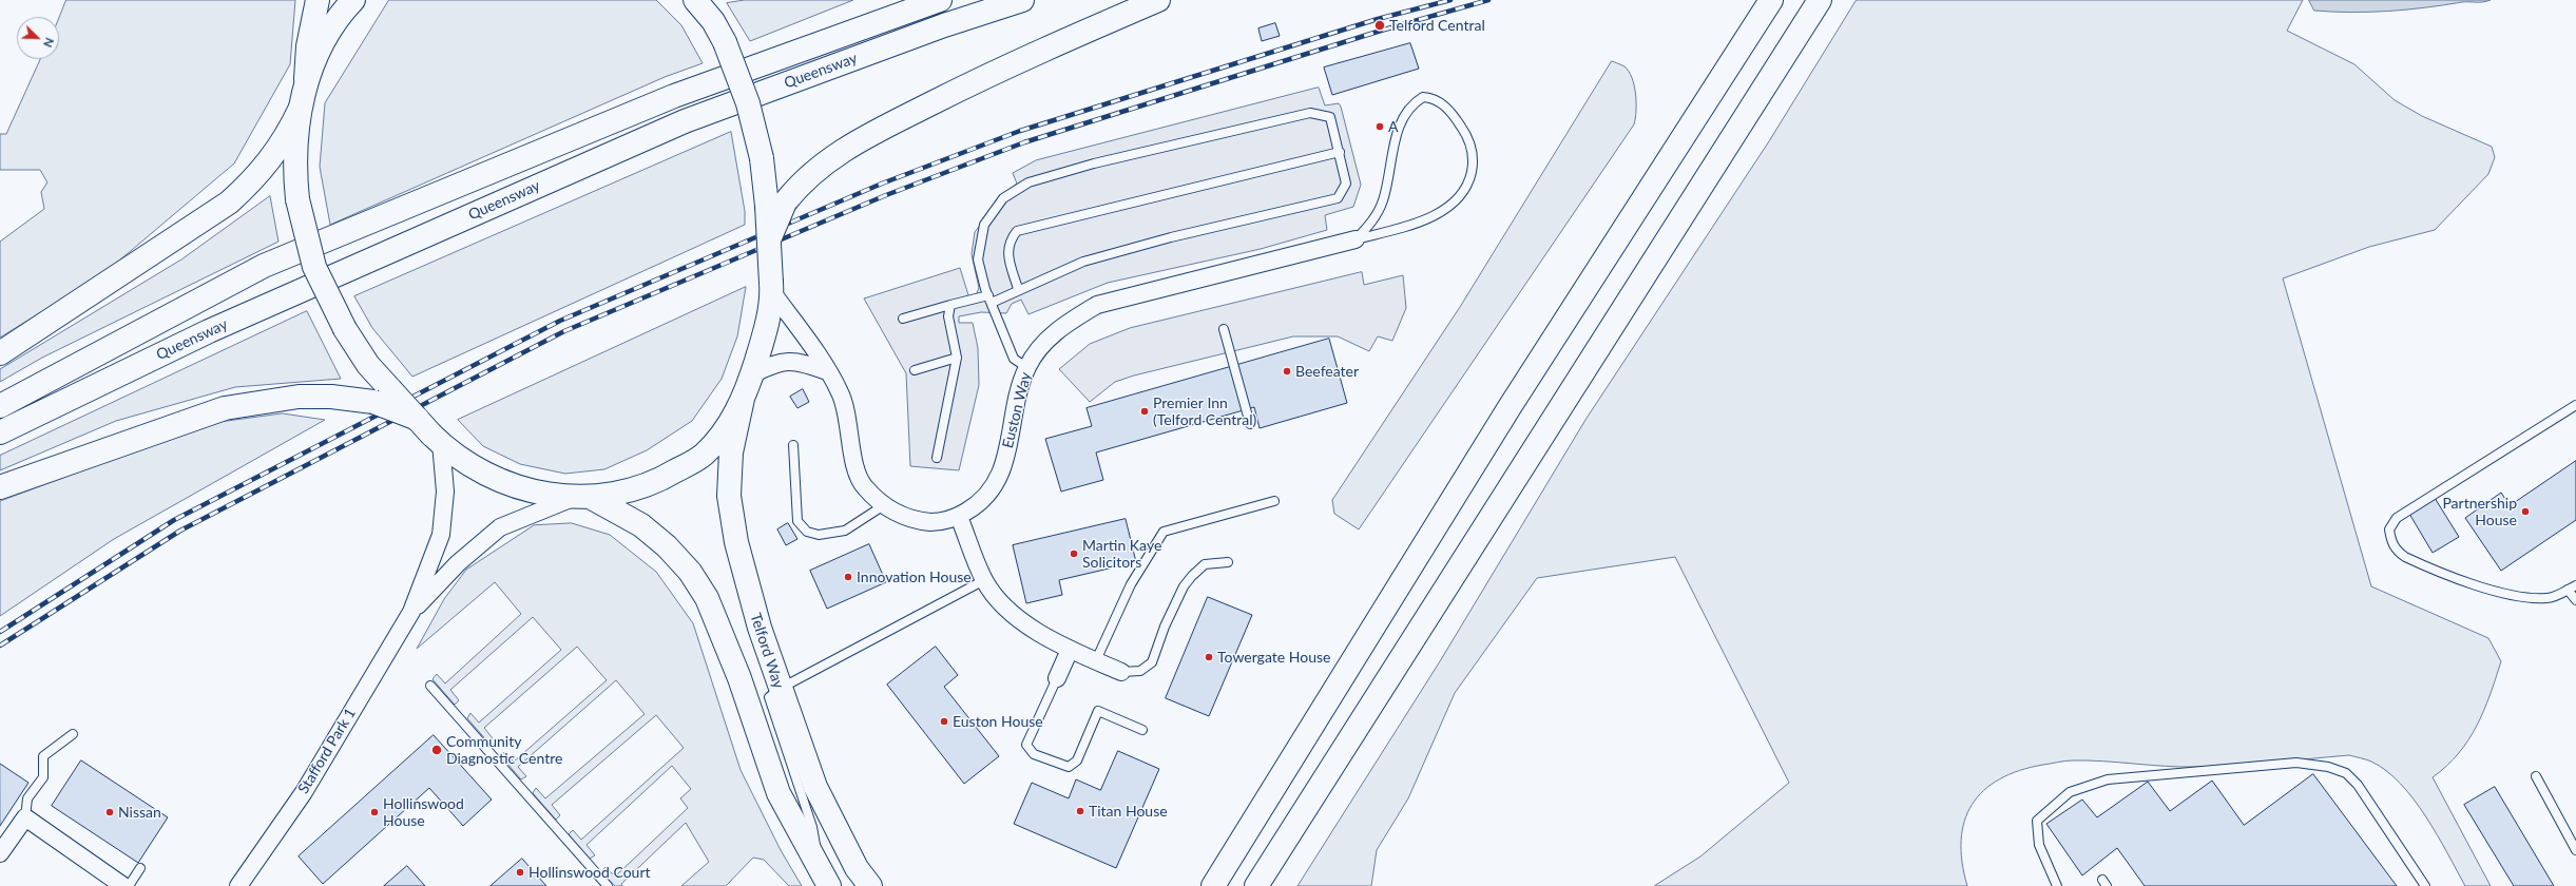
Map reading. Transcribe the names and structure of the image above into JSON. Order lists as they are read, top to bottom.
{
  "streets": {
    "main road": ["Queensway", "Telford Way"],
    "street": ["Euston Way", "Stafford Park 1"]
  },
  "places": [
    "Telford Central",
    "A",
    "Beefeater",
    "Premier Inn (Telford Central)",
    "Partnership House",
    "Martin Kaye Solicitors",
    "Innovation House",
    "Towergate House",
    "Euston House",
    "Community Diagnostic Centre",
    "Titan House",
    "Nissan",
    "Hollinswood House",
    "Hollinswood Court"
  ],
  "north": "bottom right"
}
